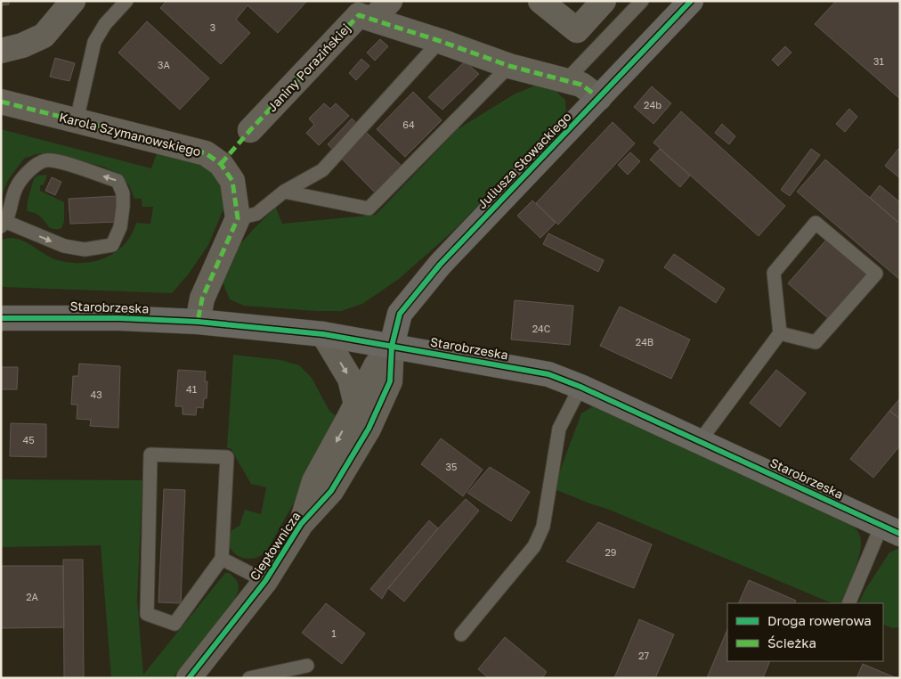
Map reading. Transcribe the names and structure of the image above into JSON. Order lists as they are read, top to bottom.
{
  "streets": {
    "street": [
      "Janiny Porazińskiej",
      "Karola Szymanowskiego",
      "Juliusza Słowackiego",
      "Starobrzeska",
      "Ciepłownicza"
    ]
  },
  "crossings": [
    ["Juliusza Słowackiego", "Starobrzeska"],
    ["Juliusza Słowackiego", "Ciepłownicza"],
    ["Starobrzeska", "Ciepłownicza"]
  ],
  "house_numbers": [
    "3",
    "31",
    "3A",
    "24b",
    "64",
    "24C",
    "24B",
    "41",
    "43",
    "45",
    "35",
    "29",
    "2A",
    "1",
    "27"
  ],
  "legend": ["Droga rowerowa", "Ścieżka"]
}
